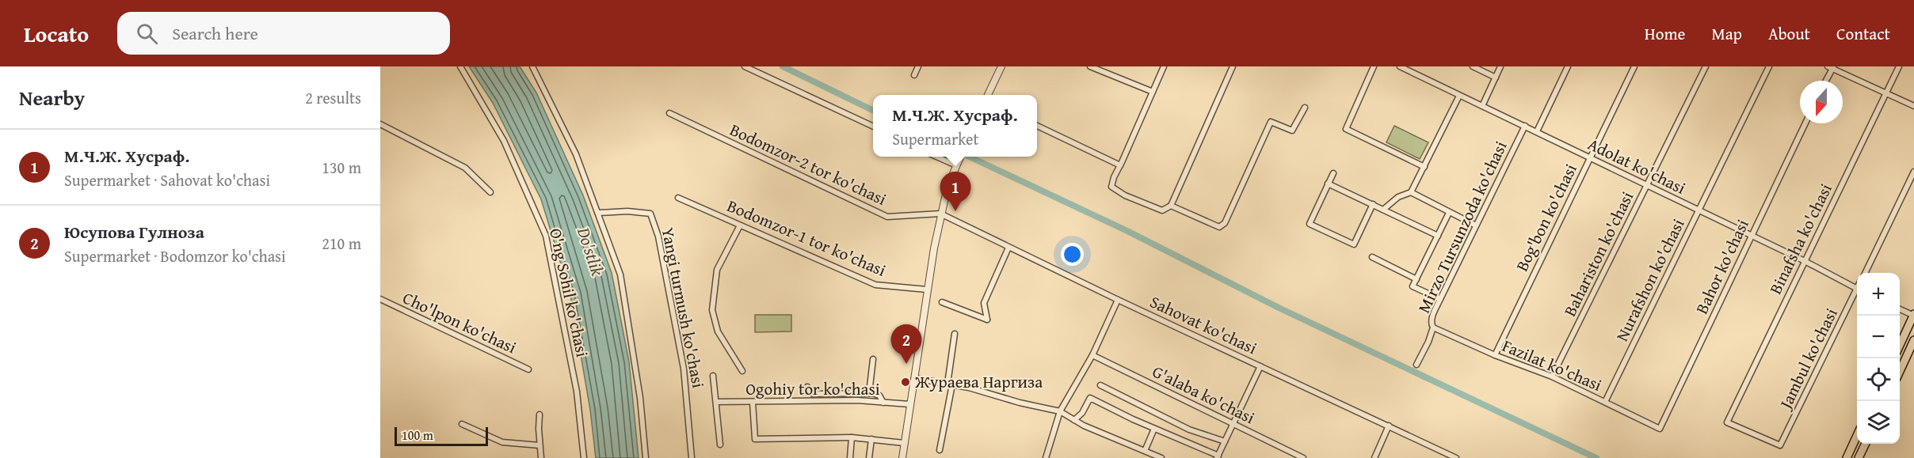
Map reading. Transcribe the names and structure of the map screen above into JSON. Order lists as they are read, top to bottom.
{
  "streets": {
    "street": [
      "Bodomzor-2 tor ko'chasi",
      "Adolat ko'chasi",
      "Bog'bon ko'chasi",
      "Mirzo Tursunzoda ko'chasi",
      "Bodomzor-1 tor ko'chasi",
      "Binafsha ko'chasi",
      "Bahariston ko'chasi",
      "Bahor ko'chasi",
      "Nurafshon ko'chasi",
      "O'ng Sohil ko'chasi",
      "Yangi turmush ko'chasi",
      "Cho'lpon ko'chasi",
      "Sahovat ko'chasi",
      "Jambul ko'chasi",
      "Fazilat ko'chasi",
      "Ogohiy tor ko'chasi",
      "G'alaba ko'chasi"
    ]
  },
  "crossings": [
    ["Bodomzor-2 tor ko'chasi", "Sahovat ko'chasi"],
    ["Adolat ko'chasi", "Bog'bon ko'chasi"],
    ["Adolat ko'chasi", "Mirzo Tursunzoda ko'chasi"],
    ["Adolat ko'chasi", "Binafsha ko'chasi"],
    ["Adolat ko'chasi", "Bahariston ko'chasi"],
    ["Adolat ko'chasi", "Bahor ko'chasi"],
    ["Adolat ko'chasi", "Nurafshon ko'chasi"],
    ["Bog'bon ko'chasi", "Fazilat ko'chasi"],
    ["Mirzo Tursunzoda ko'chasi", "Fazilat ko'chasi"],
    ["Binafsha ko'chasi", "Jambul ko'chasi"],
    ["Bahariston ko'chasi", "Fazilat ko'chasi"],
    ["Bahor ko'chasi", "Fazilat ko'chasi"],
    ["Nurafshon ko'chasi", "Fazilat ko'chasi"]
  ],
  "water": ["Do'stlik"],
  "places": ["Жураева Наргиза"],
  "scale_bar": "100 m",
  "north": "bottom",
  "page": {
    "header": "Locato",
    "search": "Search here",
    "nav": [
      "Home",
      "Map",
      "About",
      "Contact"
    ],
    "heading": ["Nearby", "2 results"],
    "popup": ["М.Ч.Ж. Хусраф.", "Supermarket"],
    "list": [
      {
        "mark": "1",
        "name": "М.Ч.Ж. Хусраф.",
        "note": "Supermarket · Sahovat ko'chasi",
        "value": "130 m"
      },
      {
        "mark": "2",
        "name": "Юсупова Гулноза",
        "note": "Supermarket · Bodomzor ko'chasi",
        "value": "210 m"
      }
    ],
    "pins": ["1", "2"],
    "map_buttons": ["+", "−"],
    "scale": "100 m"
  }
}
